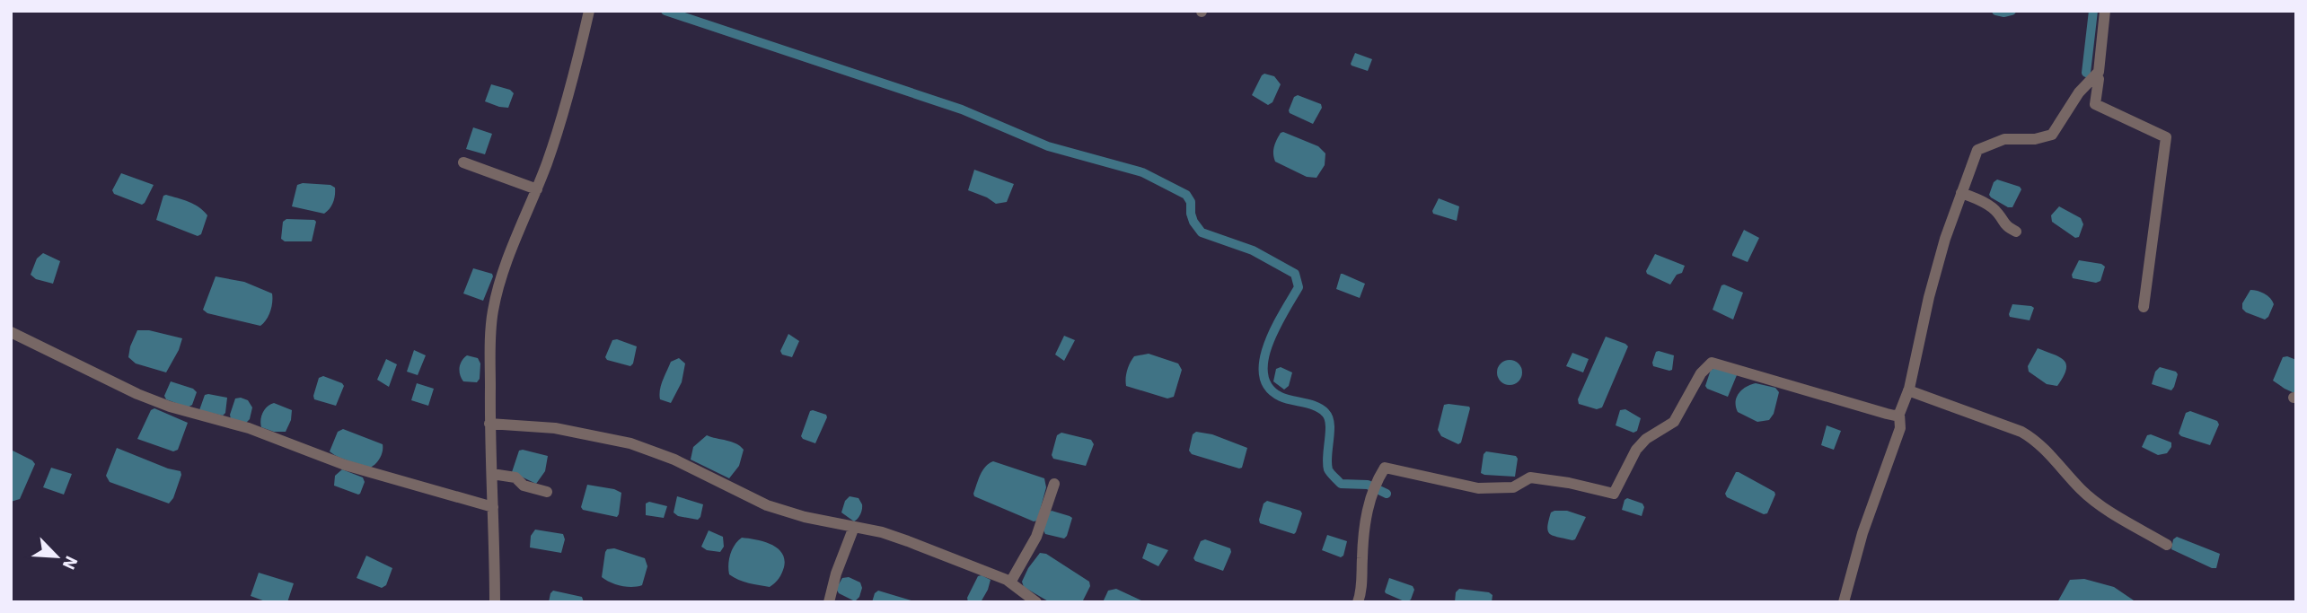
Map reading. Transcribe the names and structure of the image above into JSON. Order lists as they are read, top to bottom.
{
  "north": "bottom right"
}
